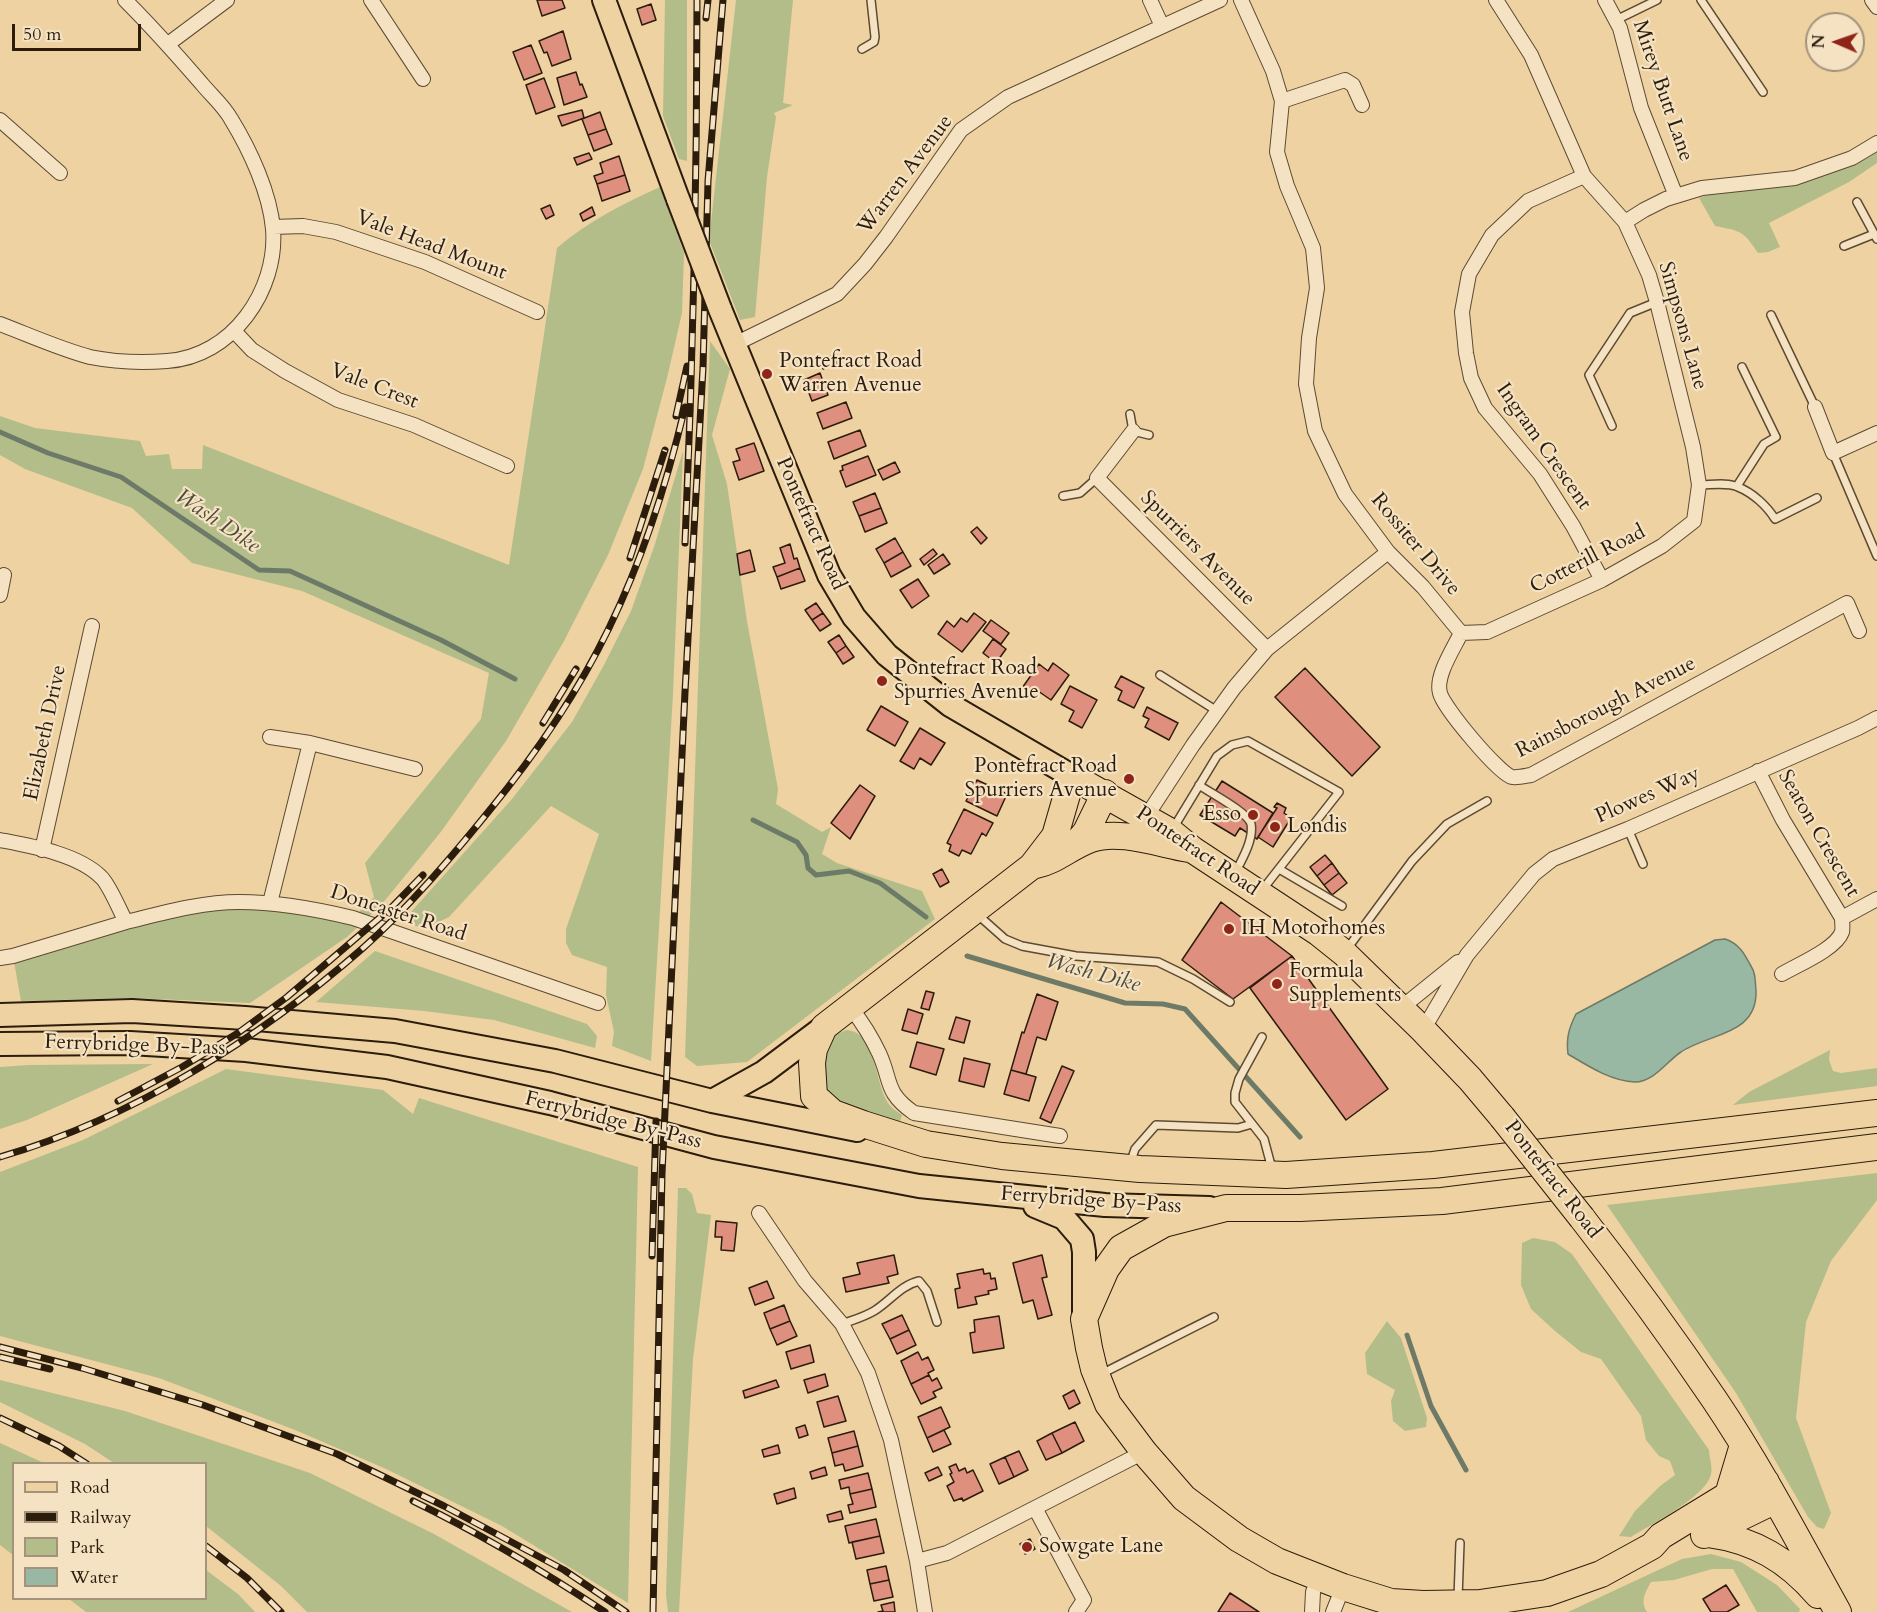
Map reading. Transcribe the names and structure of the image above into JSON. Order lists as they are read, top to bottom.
{
  "streets": {
    "highway": ["Pontefract Road"],
    "main road": ["Ferrybridge By-Pass"],
    "street": [
      "Mirey Butt Lane",
      "Warren Avenue",
      "Vale Head Mount",
      "Simpsons Lane",
      "Vale Crest",
      "Ingram Crescent",
      "Rossiter Drive",
      "Spurriers Avenue",
      "Cotterill Road",
      "Rainsborough Avenue",
      "Elizabeth Drive",
      "Plowes Way",
      "Seaton Crescent",
      "Doncaster Road"
    ]
  },
  "crossings": [
    ["Warren Avenue", "Pontefract Road"],
    ["Simpsons Lane", "Ingram Crescent"],
    ["Simpsons Lane", "Cotterill Road"],
    ["Ingram Crescent", "Cotterill Road"],
    ["Pontefract Road", "Plowes Way"],
    ["Rossiter Drive", "Cotterill Road"],
    ["Rossiter Drive", "Rainsborough Avenue"],
    ["Cotterill Road", "Rainsborough Avenue"],
    ["Plowes Way", "Seaton Crescent"]
  ],
  "water": ["Wash Dike"],
  "places": [
    "Pontefract Road Warren Avenue",
    "Pontefract Road Spurries Avenue",
    "Pontefract Road Spurriers Avenue",
    "Esso",
    "Londis",
    "IH Motorhomes",
    "Formula Supplements",
    "Sowgate Lane"
  ],
  "legend": [
    "Road",
    "Railway",
    "Park",
    "Water"
  ],
  "scale_bar": "50 m",
  "north": "left"
}
